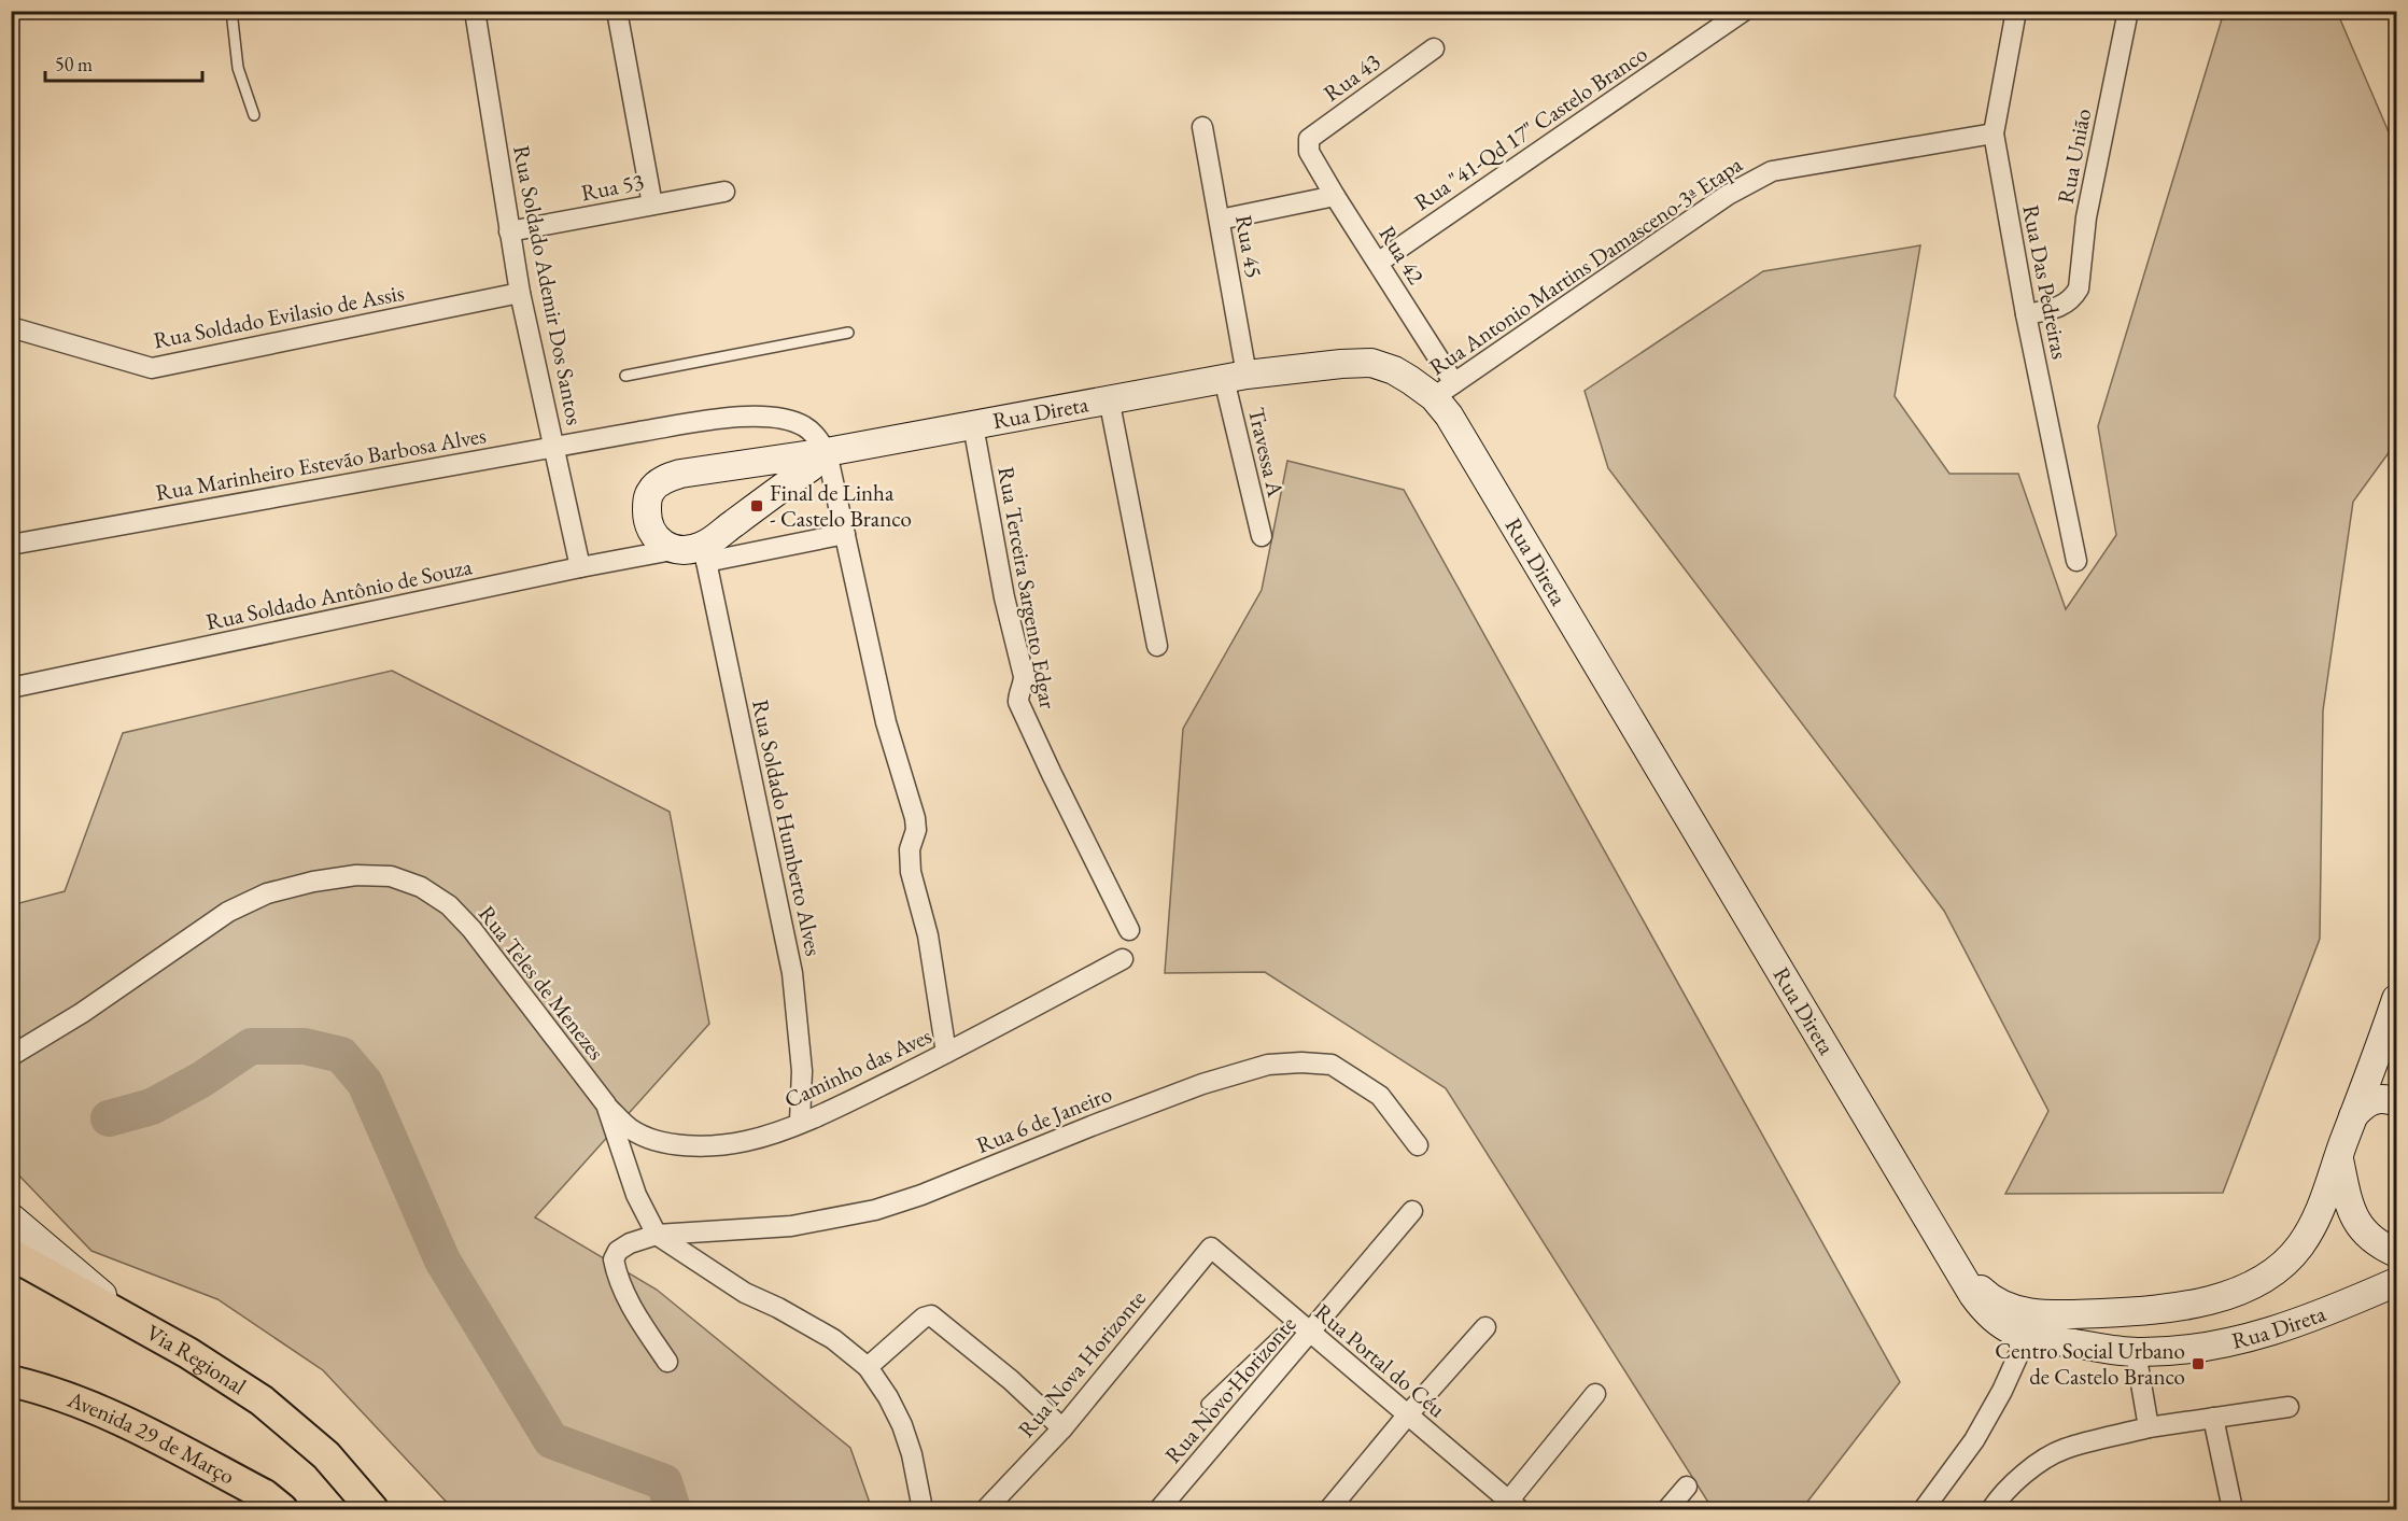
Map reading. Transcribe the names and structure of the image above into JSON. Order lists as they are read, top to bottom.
{
  "streets": {
    "main road": ["Via Regional", "Avenida 29 de Março"],
    "street": [
      "Rua 43",
      "Rua \"41-Qd 17\" Castelo Branco",
      "Rua União",
      "Rua 53",
      "Rua 45",
      "Rua 42",
      "Rua Antonio Martins Damasceno-3ª Etapa",
      "Rua Das Pedreiras",
      "Rua Soldado Ademir Dos Santos",
      "Rua Soldado Evilasio de Assis",
      "Rua Direta",
      "Travessa A",
      "Rua Marinheiro Estevão Barbosa Alves",
      "Rua Terceira Sargento Edgar",
      "Rua Soldado Antônio de Souza",
      "Rua Soldado Humberto Alves",
      "Rua Teles de Menezes",
      "Caminho das Aves",
      "Rua 6 de Janeiro",
      "Rua Portal do Céu",
      "Rua Nova Horizonte",
      "Rua Novo Horizonte"
    ]
  },
  "crossings": [
    ["Rua 43", "Rua 42"],
    ["Rua \"41-Qd 17\" Castelo Branco", "Rua 42"],
    ["Rua União", "Rua Das Pedreiras"],
    ["Rua 53", "Rua Soldado Ademir Dos Santos"],
    ["Rua 45", "Rua Direta"],
    ["Rua 45", "Travessa A"],
    ["Rua 42", "Rua Antonio Martins Damasceno-3ª Etapa"],
    ["Rua 42", "Rua Direta"],
    ["Rua Antonio Martins Damasceno-3ª Etapa", "Rua Das Pedreiras"],
    ["Rua Antonio Martins Damasceno-3ª Etapa", "Rua Direta"],
    ["Rua Soldado Ademir Dos Santos", "Rua Soldado Evilasio de Assis"],
    ["Rua Soldado Ademir Dos Santos", "Rua Marinheiro Estevão Barbosa Alves"],
    ["Rua Soldado Ademir Dos Santos", "Rua Soldado Antônio de Souza"],
    ["Rua Direta", "Travessa A"],
    ["Rua Direta", "Rua Marinheiro Estevão Barbosa Alves"],
    ["Rua Direta", "Rua Terceira Sargento Edgar"],
    ["Rua Direta", "Rua Soldado Antônio de Souza"],
    ["Rua Direta", "Rua Soldado Humberto Alves"],
    ["Rua Soldado Antônio de Souza", "Rua Soldado Humberto Alves"],
    ["Rua Soldado Humberto Alves", "Caminho das Aves"],
    ["Rua Teles de Menezes", "Caminho das Aves"],
    ["Rua Teles de Menezes", "Rua 6 de Janeiro"],
    ["Rua Portal do Céu", "Rua Nova Horizonte"],
    ["Rua Portal do Céu", "Rua Novo Horizonte"]
  ],
  "places": {
    "transit": ["Final de Linha - Castelo Branco", "Centro Social Urbano de Castelo Branco"]
  },
  "scale_bar": "50 m"
}
